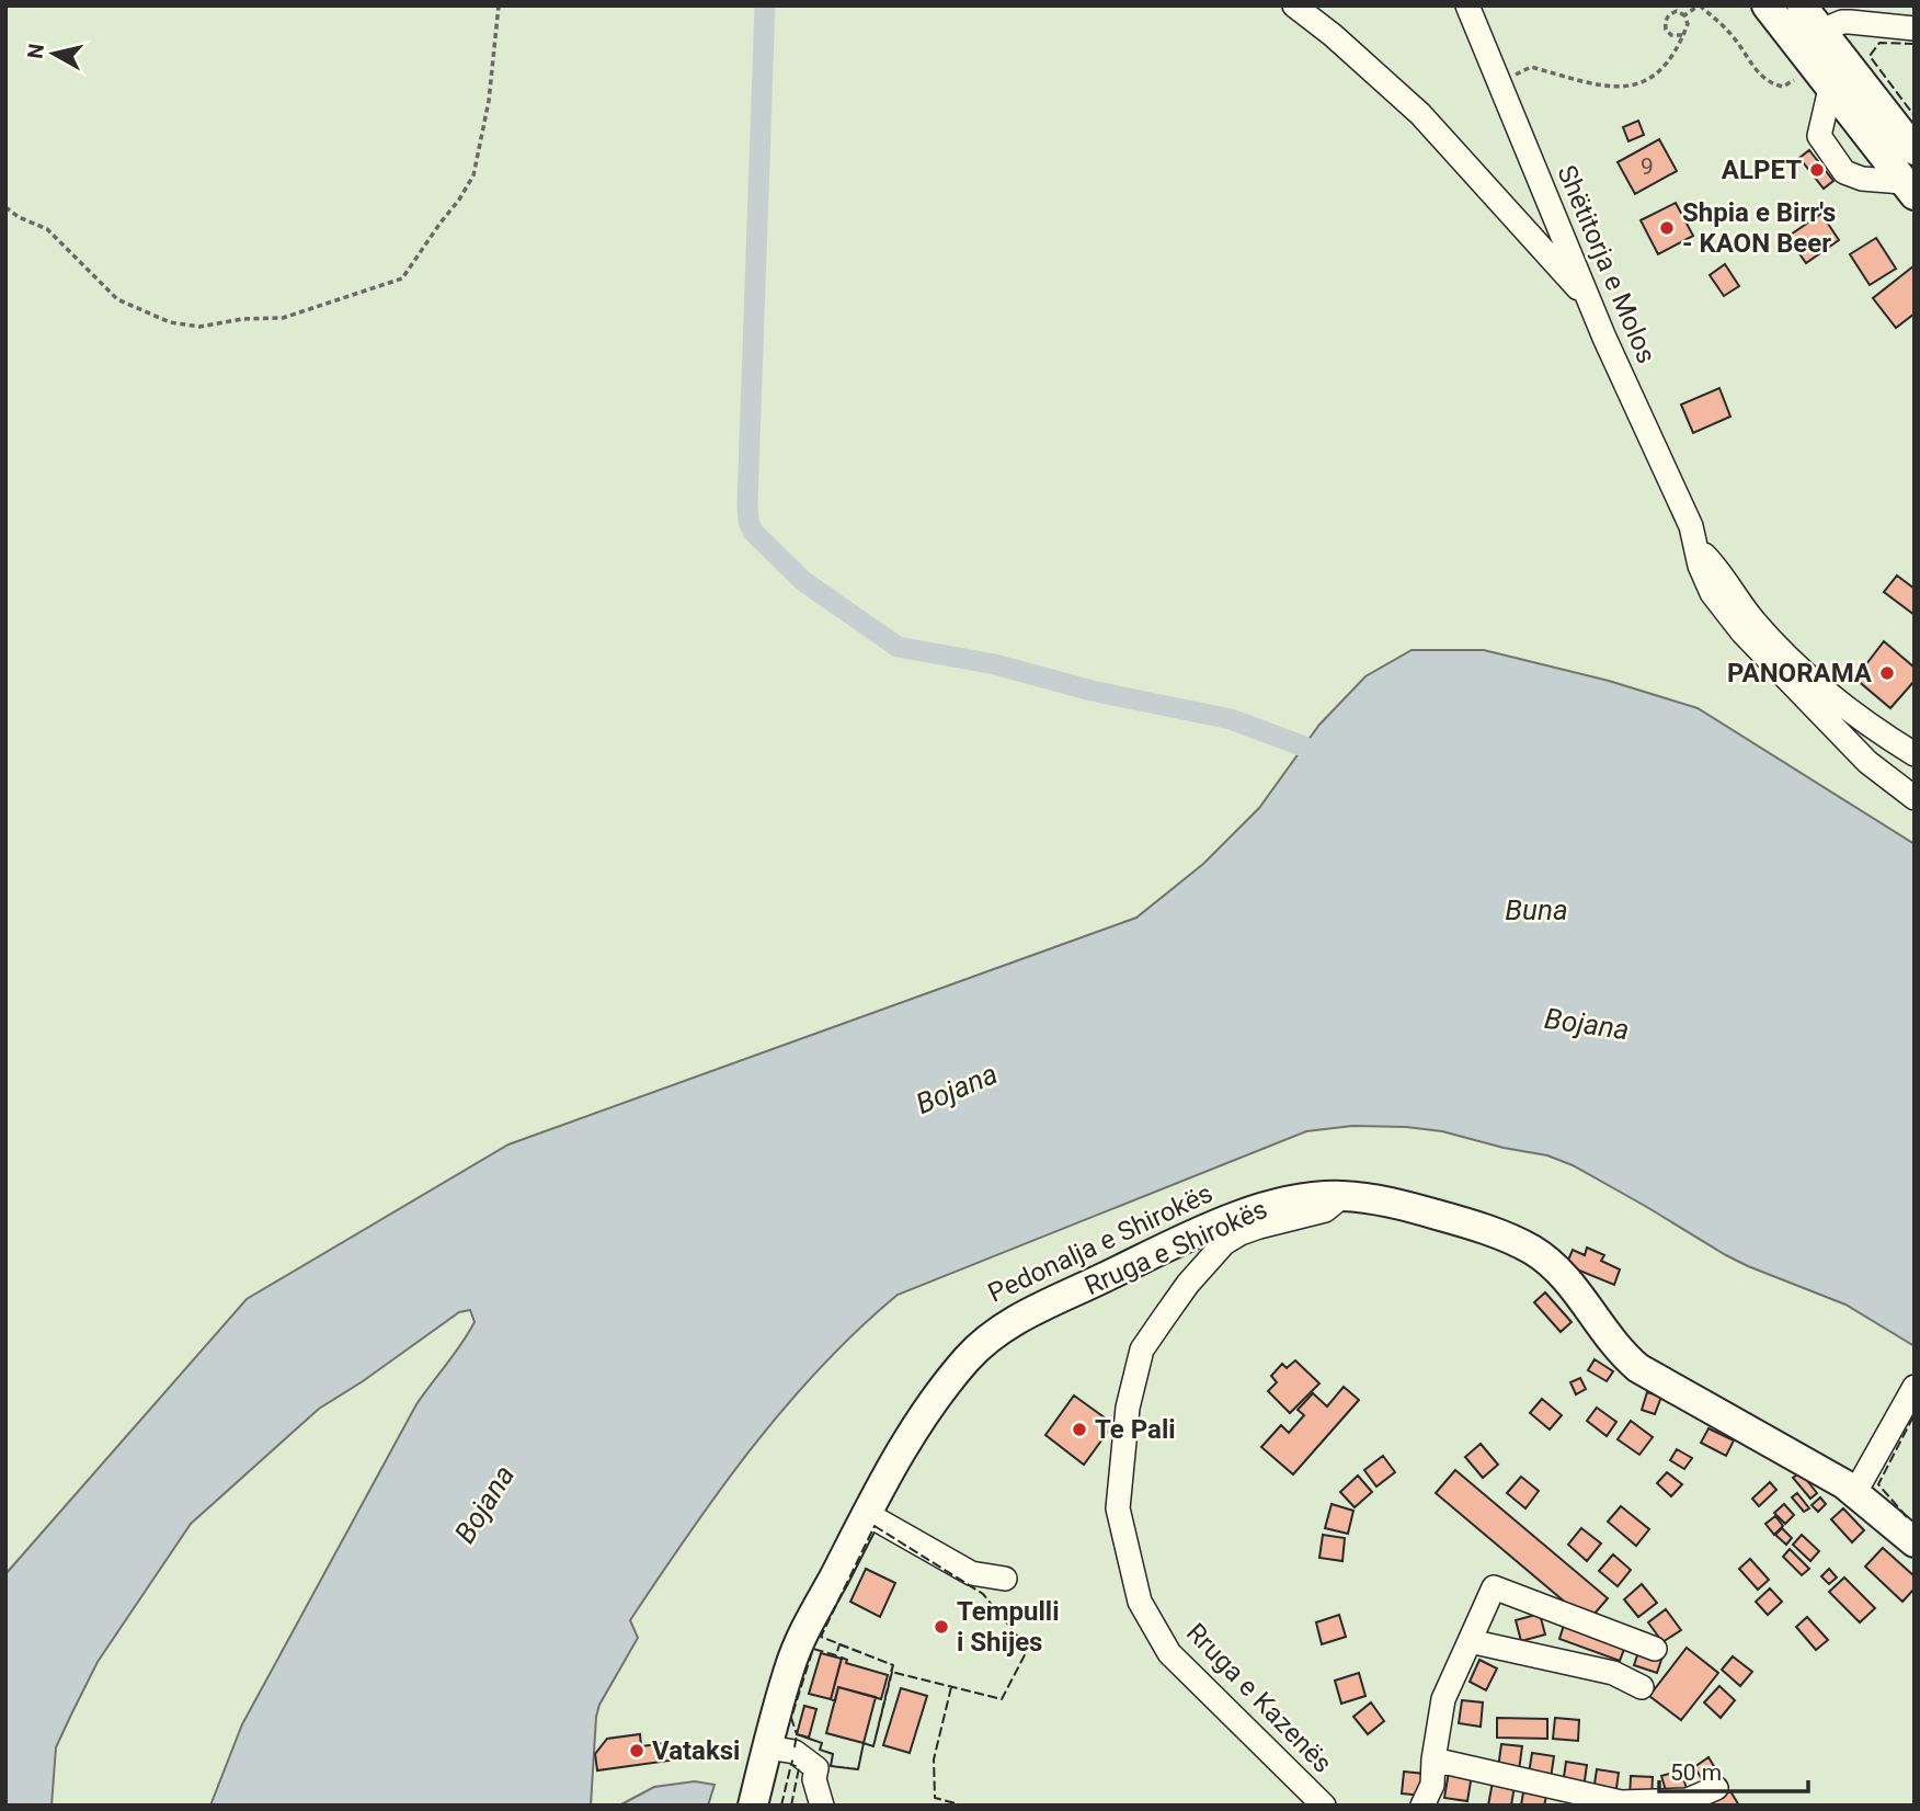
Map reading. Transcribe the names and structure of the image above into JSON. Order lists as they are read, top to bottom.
{
  "streets": {
    "main road": ["Rruga e Shirokës"],
    "street": ["Shëtitorja e Molos", "Rruga e Kazenës"]
  },
  "crossings": [
    ["Rruga e Shirokës", "Rruga e Kazenës"]
  ],
  "water": ["Buna", "Bojana"],
  "places": [
    "ALPET",
    "Shpia e Birr's - KAON Beer",
    "PANORAMA",
    "Te Pali",
    "Tempulli i Shijes",
    "Vataksi"
  ],
  "house_numbers": ["9"],
  "scale_bar": "50 m",
  "north": "left"
}
